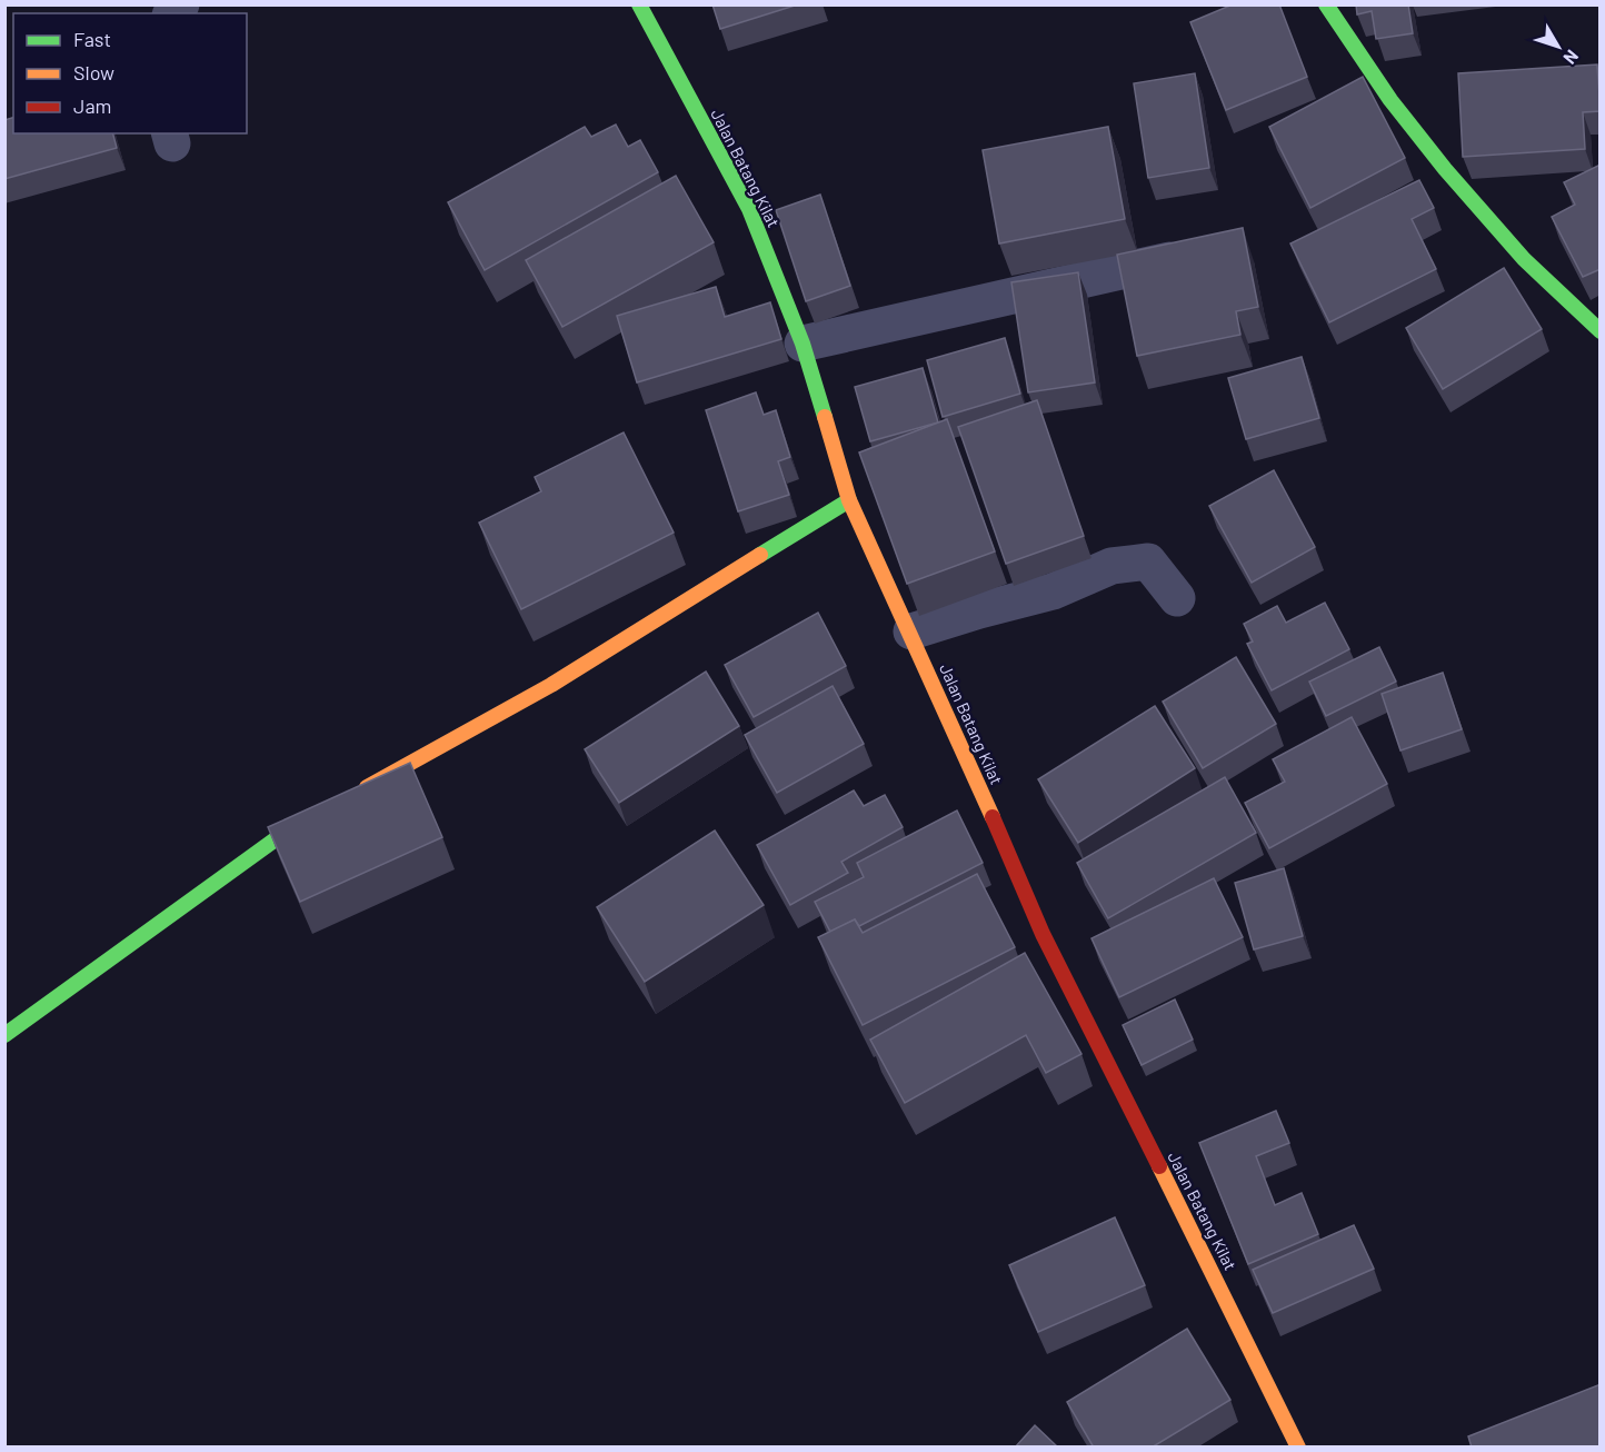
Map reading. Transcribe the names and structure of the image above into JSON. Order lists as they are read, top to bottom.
{
  "streets": {
    "street": ["Jalan Batang Kilat"]
  },
  "legend": ["Fast", "Slow", "Jam"],
  "north": "bottom right"
}
